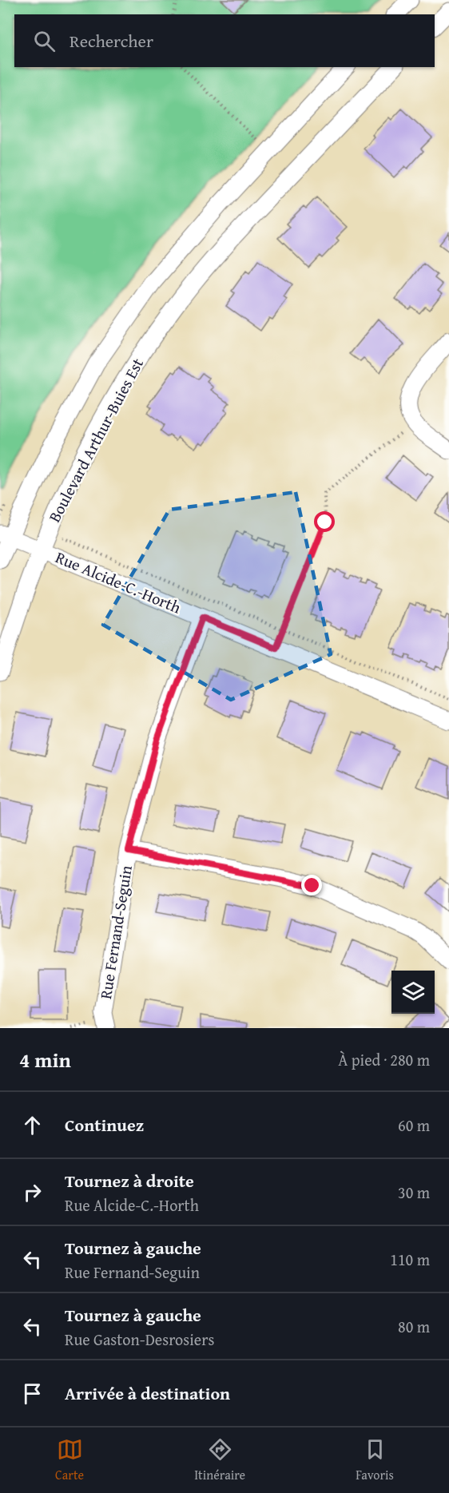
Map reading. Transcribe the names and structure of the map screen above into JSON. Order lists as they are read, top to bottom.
{
  "streets": {
    "street": ["Boulevard Arthur-Buies Est", "Rue Alcide-C.-Horth", "Rue Fernand-Seguin"]
  },
  "crossings": [
    ["Boulevard Arthur-Buies Est", "Rue Alcide-C.-Horth"],
    ["Rue Alcide-C.-Horth", "Rue Fernand-Seguin"]
  ],
  "page": {
    "search": "Rechercher",
    "heading": ["4 min", "À pied · 280 m"],
    "list": [
      ["Continuez", "60 m"],
      ["Tournez à droite", "Rue Alcide-C.-Horth", "30 m"],
      ["Tournez à gauche", "Rue Fernand-Seguin", "110 m"],
      ["Tournez à gauche", "Rue Gaston-Desrosiers", "80 m"],
      "Arrivée à destination"
    ],
    "nav": ["Carte", "Itinéraire", "Favoris"]
  }
}
